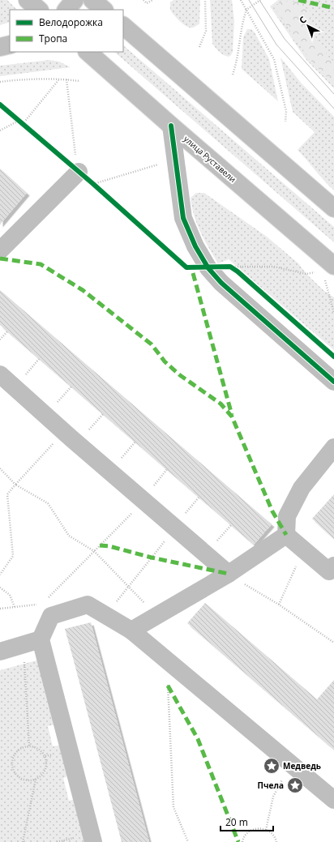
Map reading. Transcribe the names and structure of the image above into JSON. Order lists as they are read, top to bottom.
{
  "streets": {
    "main road": ["улица Руставели"]
  },
  "places": {
    "place": ["Медведь", "Пчела"]
  },
  "legend": ["Велодорожка", "Тропа"],
  "scale_bar": "20 m",
  "north": "top left"
}
